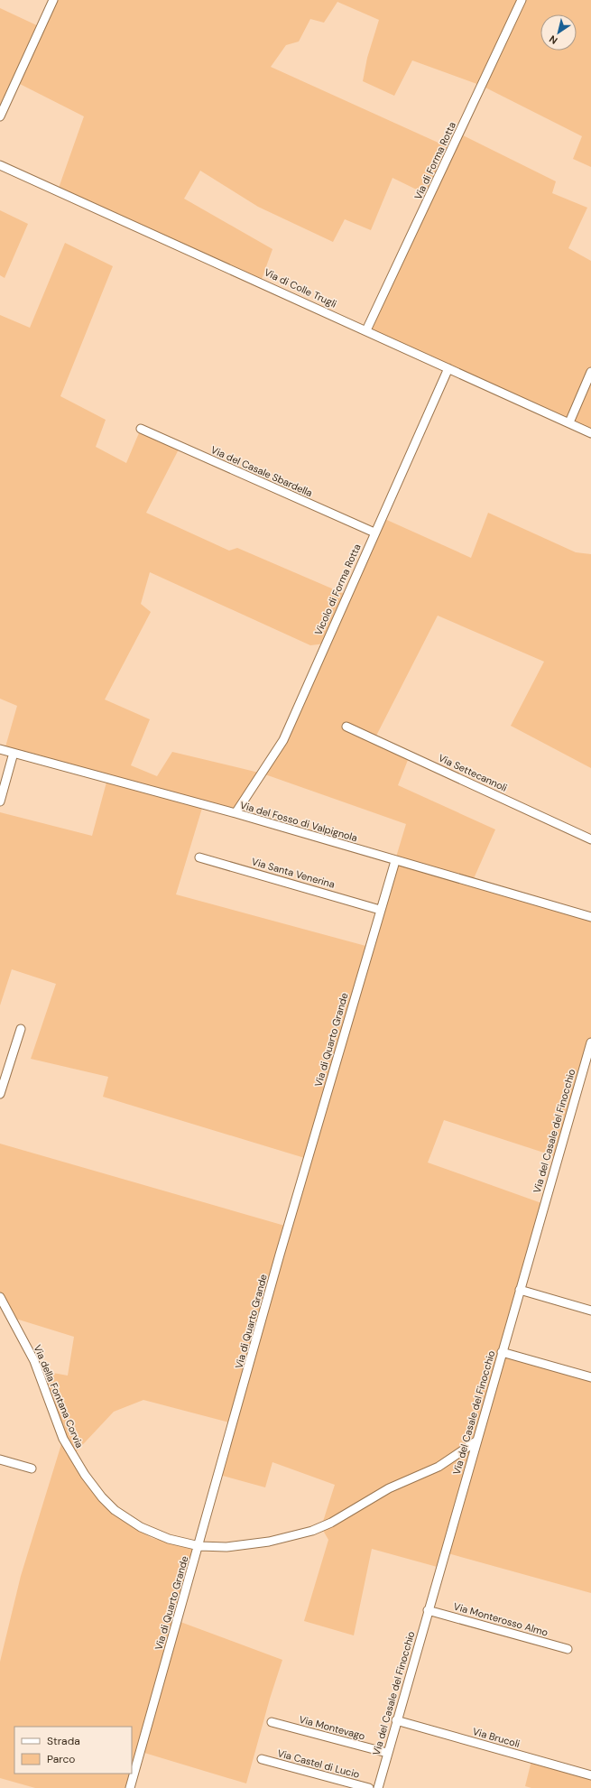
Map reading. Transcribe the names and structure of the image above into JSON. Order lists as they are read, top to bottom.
{
  "streets": {
    "street": [
      "Via di Forma Rotta",
      "Via di Colle Trugli",
      "Via del Casale Sbardella",
      "Vicolo di Forma Rotta",
      "Via Settecannoli",
      "Via del Fosso di Valpignola",
      "Via Santa Venerina",
      "Via di Quarto Grande",
      "Via del Casale del Finocchio",
      "Via della Fontana Corvia",
      "Via Monterosso Almo",
      "Via Montevago",
      "Via Brucoli",
      "Via Castel di Lucio"
    ]
  },
  "crossings": [
    ["Via di Forma Rotta", "Via di Colle Trugli"],
    ["Via di Colle Trugli", "Vicolo di Forma Rotta"],
    ["Via del Casale Sbardella", "Vicolo di Forma Rotta"],
    ["Vicolo di Forma Rotta", "Via del Fosso di Valpignola"],
    ["Via del Fosso di Valpignola", "Via di Quarto Grande"],
    ["Via Santa Venerina", "Via di Quarto Grande"],
    ["Via di Quarto Grande", "Via della Fontana Corvia"],
    ["Via del Casale del Finocchio", "Via della Fontana Corvia"],
    ["Via del Casale del Finocchio", "Via Monterosso Almo"],
    ["Via del Casale del Finocchio", "Via Montevago"],
    ["Via del Casale del Finocchio", "Via Brucoli"]
  ],
  "legend": ["Strada", "Parco"],
  "north": "bottom left"
}
